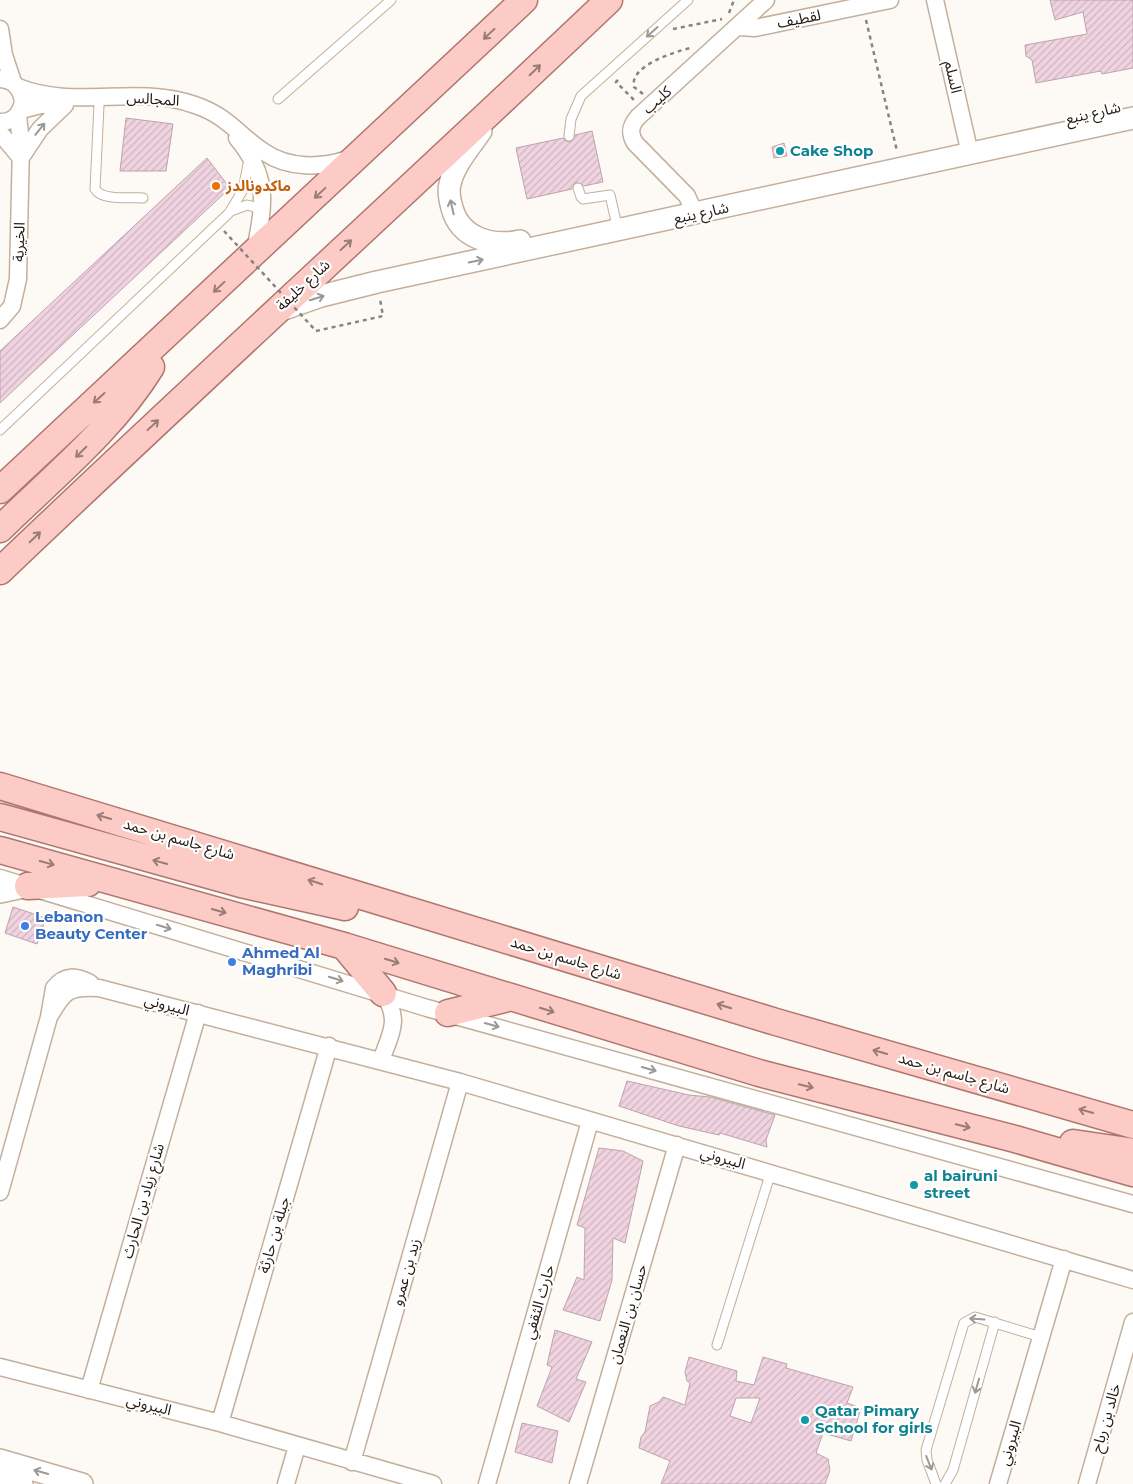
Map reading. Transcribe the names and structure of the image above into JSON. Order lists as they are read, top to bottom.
{
  "streets": {
    "main road": ["شارع خليفة", "شارع جاسم بن حمد"],
    "street": [
      "لقطيف",
      "السلم",
      "المجالس",
      "كليب",
      "شارع ينبع",
      "الخيرية",
      "البيروني",
      "شارع زياد بن الحارث",
      "جبلة بن حارثة",
      "زيد بن عمرو",
      "حارث الثقفي",
      "حسان بن النعمان",
      "خالد بن رباح"
    ]
  },
  "crossings": [
    ["لقطيف", "كليب"],
    ["السلم", "شارع ينبع"],
    ["المجالس", "الخيرية"],
    ["كليب", "شارع ينبع"],
    ["شارع ينبع", "شارع خليفة"],
    ["البيروني", "شارع زياد بن الحارث"],
    ["البيروني", "جبلة بن حارثة"],
    ["البيروني", "زيد بن عمرو"],
    ["البيروني", "حارث الثقفي"],
    ["البيروني", "حسان بن النعمان"]
  ],
  "places": [
    "Cake Shop",
    "ماكدونالدز",
    "Lebanon Beauty Center",
    "Ahmed Al Maghribi",
    "al bairuni street",
    "Qatar Pimary School for girls"
  ]
}
